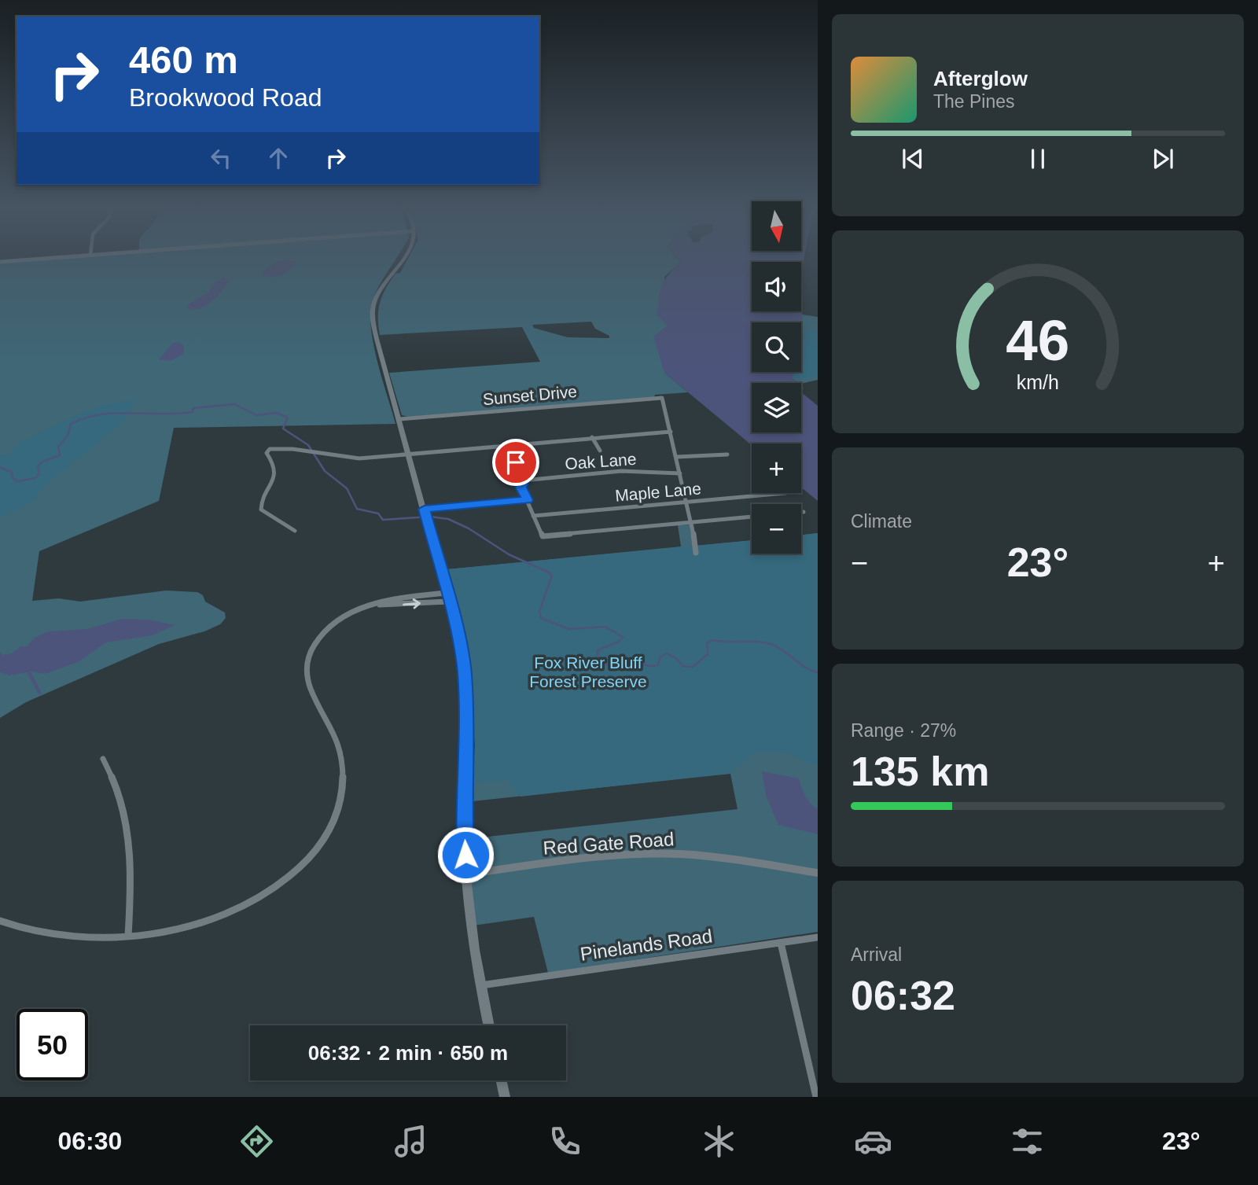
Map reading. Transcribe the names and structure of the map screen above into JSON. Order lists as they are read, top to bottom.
{
  "streets": {
    "main road": ["Red Gate Road"],
    "street": [
      "Sunset Drive",
      "Oak Lane",
      "Maple Lane",
      "Pinelands Road"
    ]
  },
  "parks": ["Fox River Bluff Forest Preserve"],
  "north": "bottom",
  "page": {
    "turn": ["460 m", "Brookwood Road"],
    "song": ["Afterglow", "The Pines"],
    "map_buttons": ["+", "−"],
    "tile": [
      "Climate",
      ["Range · 27%", "135 km"],
      ["Arrival", "06:32"]
    ],
    "heat": ["−", "23°", "+"],
    "limit": "50",
    "trip": "06:32 · 2 min · 650 m",
    "tabs": ["06:30", "23°"],
    "gauge": ["46", "km/h"]
  }
}
